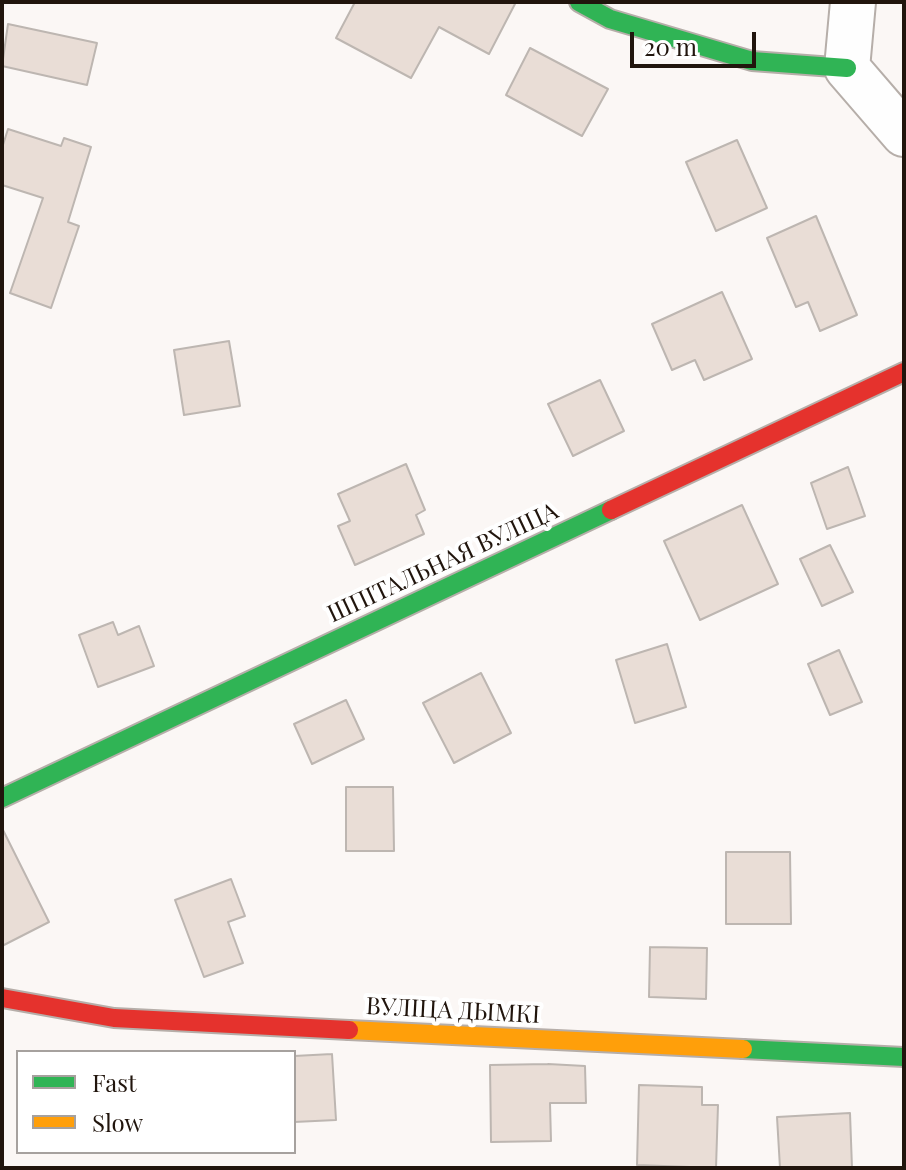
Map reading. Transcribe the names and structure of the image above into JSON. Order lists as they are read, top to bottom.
{
  "streets": {
    "street": ["ШПІТАЛЬНАЯ ВУЛІЦА", "ВУЛІЦА ДЫМКІ"]
  },
  "legend": ["Fast", "Slow"],
  "scale_bar": "20 m"
}
